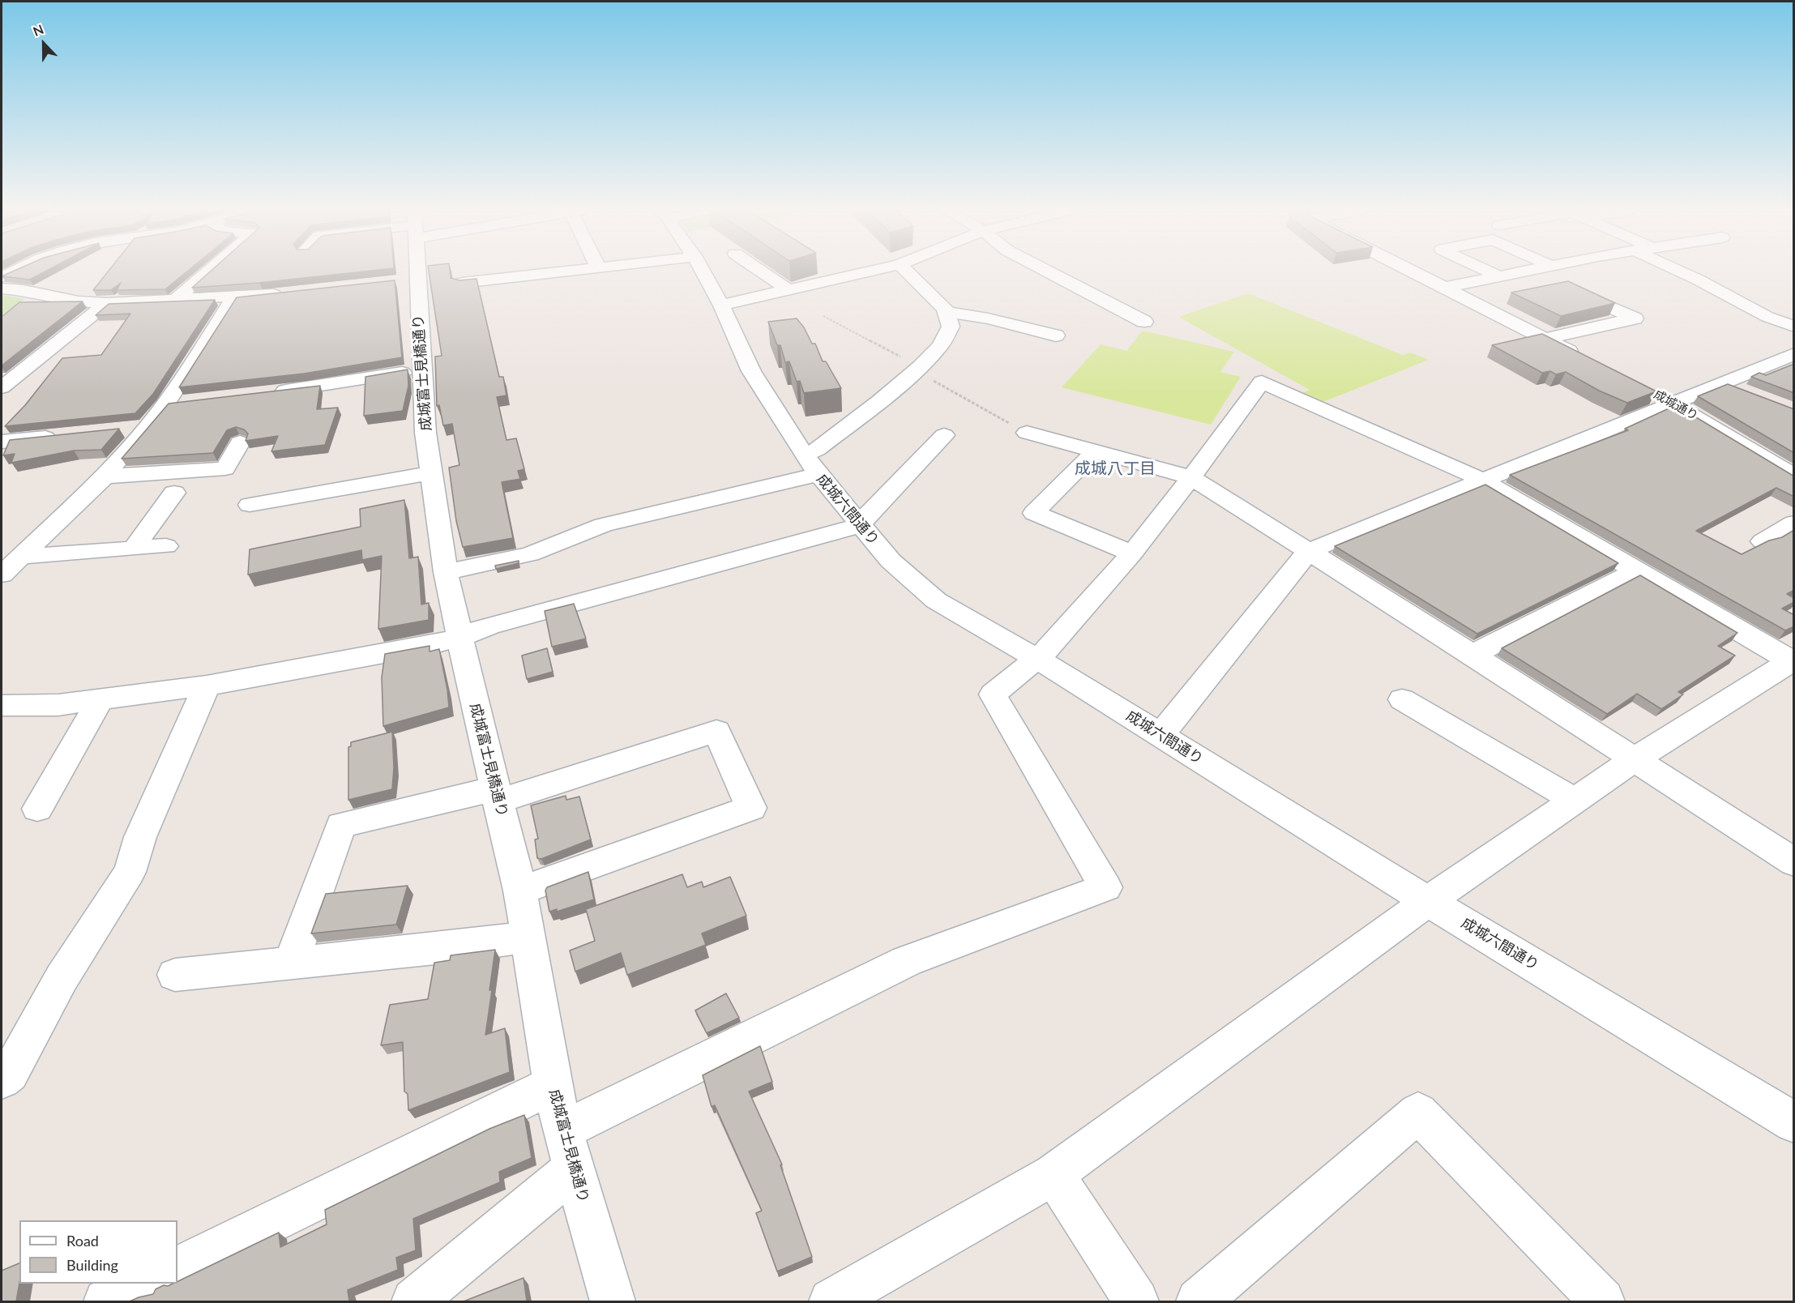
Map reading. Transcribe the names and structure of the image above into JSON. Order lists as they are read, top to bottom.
{
  "streets": {
    "street": ["成城富士見橋通り", "成城通り", "成城六間通り"]
  },
  "districts": ["成城八丁目"],
  "legend": ["Road", "Building"],
  "north": "top"
}
